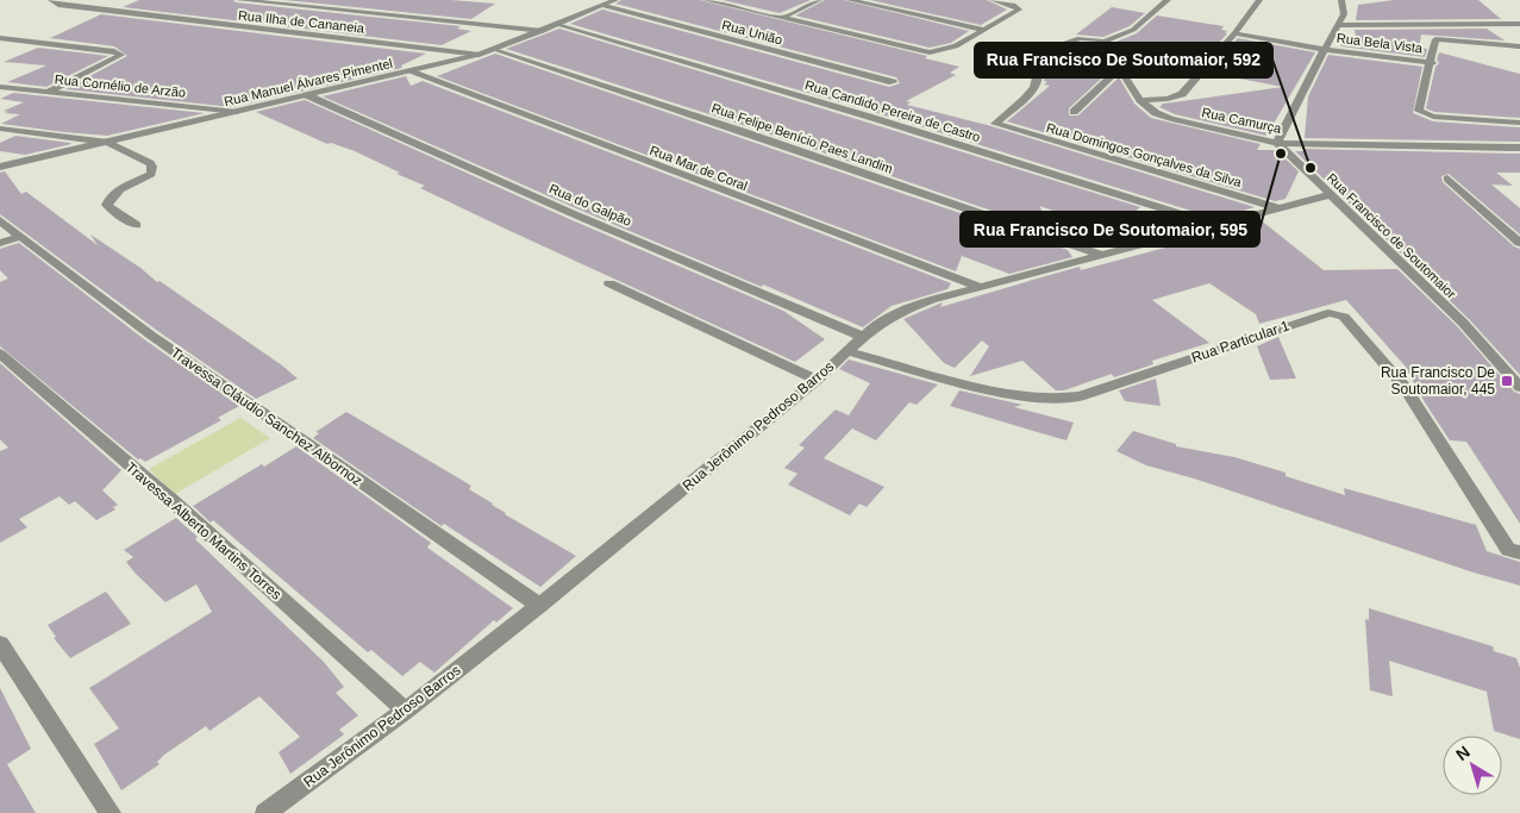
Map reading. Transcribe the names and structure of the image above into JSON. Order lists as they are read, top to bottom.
{
  "streets": {
    "street": [
      "Rua Ilha de Cananeia",
      "Rua União",
      "Rua Bela Vista",
      "Rua Manuel Álvares Pimentel",
      "Rua Cornélio de Arzão",
      "Rua Candido Pereira de Castro",
      "Rua Camurça",
      "Rua Felipe Benício Paes Landim",
      "Rua Domingos Gonçalves da Silva",
      "Rua Mar de Coral",
      "Rua do Galpão",
      "Rua Francisco de Soutomaior",
      "Rua Particular 1",
      "Travessa Cláudio Sanchez Albornoz",
      "Rua Jerônimo Pedroso Barros",
      "Travessa Alberto Martins Torres"
    ]
  },
  "crossings": [
    ["Rua Ilha de Cananeia", "Rua Manuel Álvares Pimentel"],
    ["Rua União", "Rua Manuel Álvares Pimentel"],
    ["Rua Manuel Álvares Pimentel", "Rua Cornélio de Arzão"],
    ["Rua Manuel Álvares Pimentel", "Rua Candido Pereira de Castro"],
    ["Rua Manuel Álvares Pimentel", "Rua Felipe Benício Paes Landim"],
    ["Rua Manuel Álvares Pimentel", "Rua Mar de Coral"],
    ["Rua Manuel Álvares Pimentel", "Rua do Galpão"],
    ["Rua Candido Pereira de Castro", "Rua Jerônimo Pedroso Barros"],
    ["Rua Camurça", "Rua Domingos Gonçalves da Silva"],
    ["Rua Camurça", "Rua Francisco de Soutomaior"],
    ["Rua Felipe Benício Paes Landim", "Rua Jerônimo Pedroso Barros"],
    ["Rua Domingos Gonçalves da Silva", "Rua Jerônimo Pedroso Barros"],
    ["Rua Mar de Coral", "Rua Jerônimo Pedroso Barros"],
    ["Rua do Galpão", "Rua Jerônimo Pedroso Barros"],
    ["Rua Francisco de Soutomaior", "Rua Jerônimo Pedroso Barros"],
    ["Rua Particular 1", "Rua Jerônimo Pedroso Barros"],
    ["Travessa Cláudio Sanchez Albornoz", "Rua Jerônimo Pedroso Barros"],
    ["Rua Jerônimo Pedroso Barros", "Travessa Alberto Martins Torres"]
  ],
  "places": {
    "other": ["Rua Francisco De Soutomaior, 595", "Rua Francisco De Soutomaior, 592"],
    "transit": ["Rua Francisco De Soutomaior, 445"]
  },
  "north": "top left"
}
